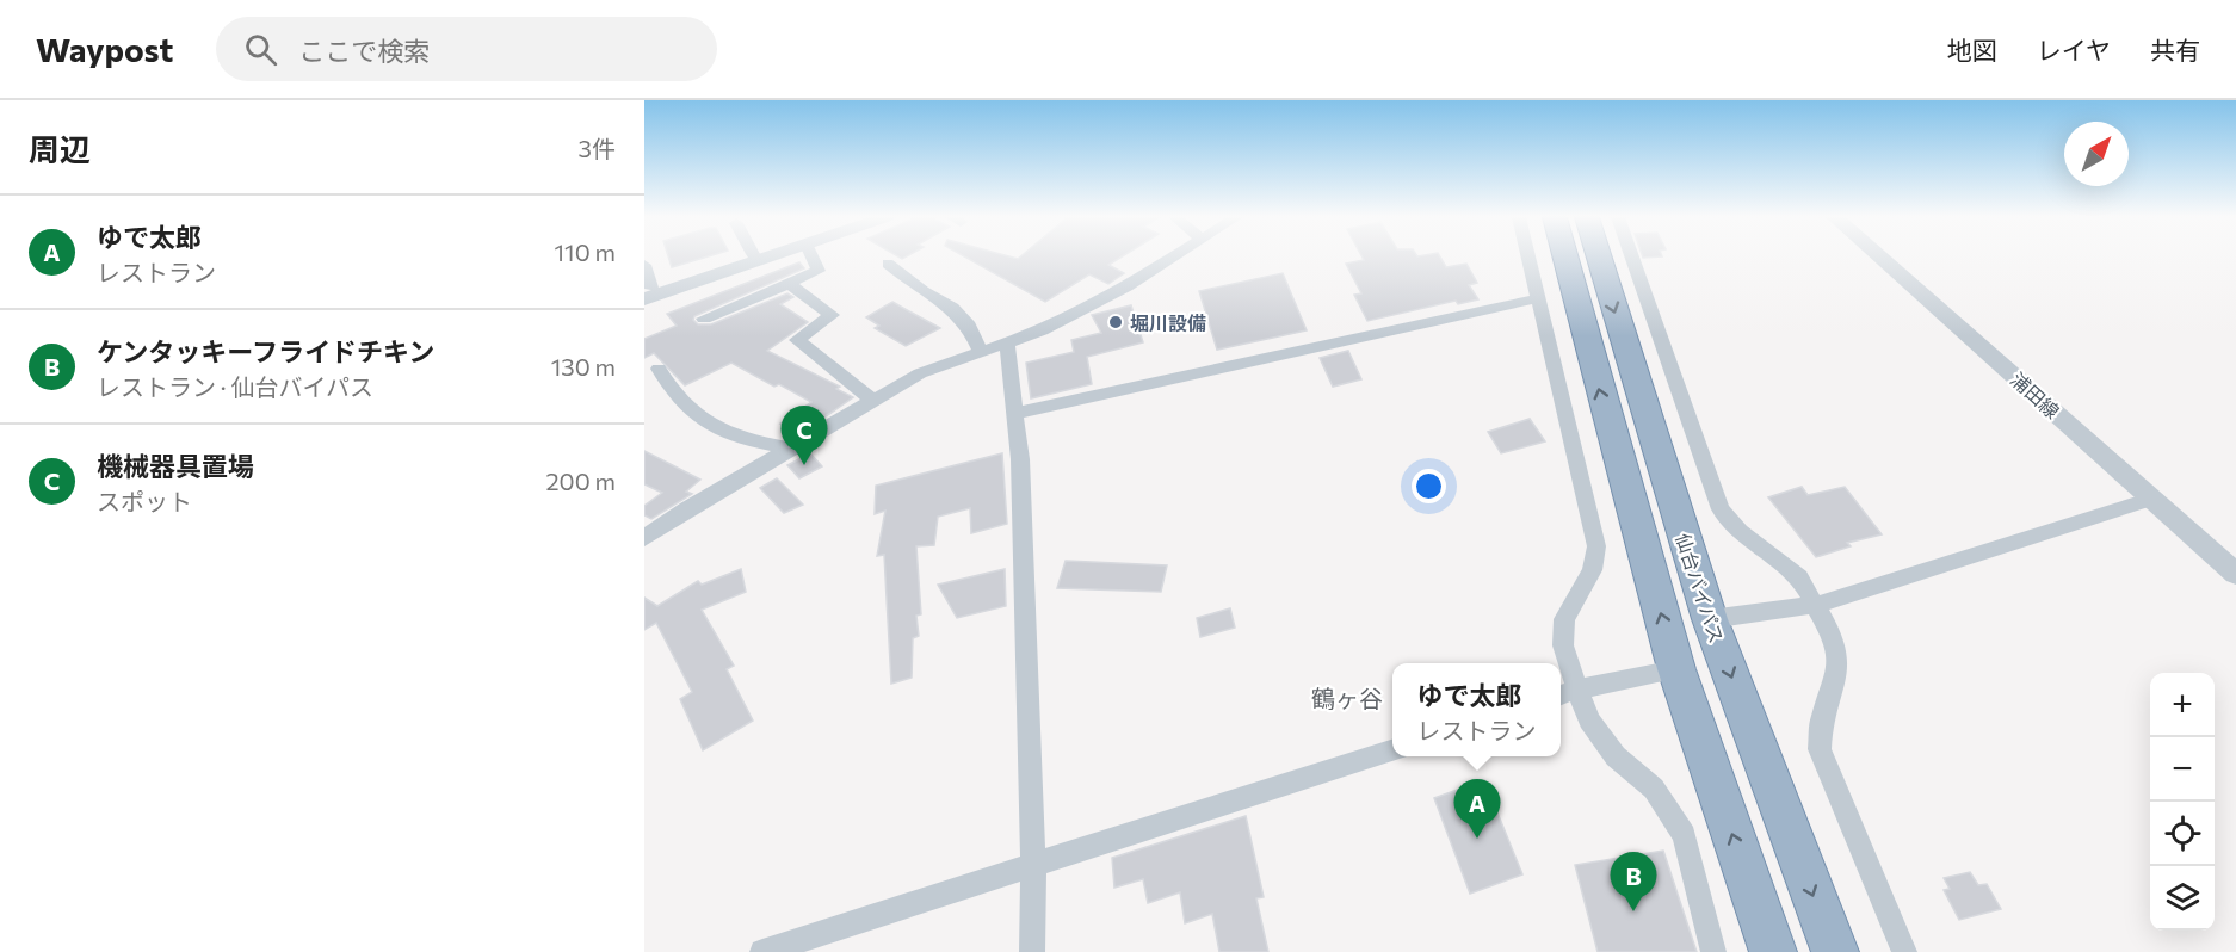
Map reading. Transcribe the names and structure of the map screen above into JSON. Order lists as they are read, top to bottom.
{
  "streets": {
    "highway": ["仙台バイパス"],
    "street": ["浦田線"]
  },
  "districts": ["鶴ヶ谷"],
  "places": ["堀川設備"],
  "north": "top right",
  "page": {
    "header": "Waypost",
    "search": "ここで検索",
    "nav": ["地図", "レイヤ", "共有"],
    "heading": ["周辺", "3件"],
    "list": [
      {
        "mark": "A",
        "name": "ゆで太郎",
        "note": "レストラン",
        "value": "110 m"
      },
      {
        "mark": "B",
        "name": "ケンタッキーフライドチキン",
        "note": "レストラン · 仙台バイパス",
        "value": "130 m"
      },
      {
        "mark": "C",
        "name": "機械器具置場",
        "note": "スポット",
        "value": "200 m"
      }
    ],
    "pins": ["C", "A", "B"],
    "popup": ["ゆで太郎", "レストラン"],
    "map_buttons": ["+", "−"]
  }
}
